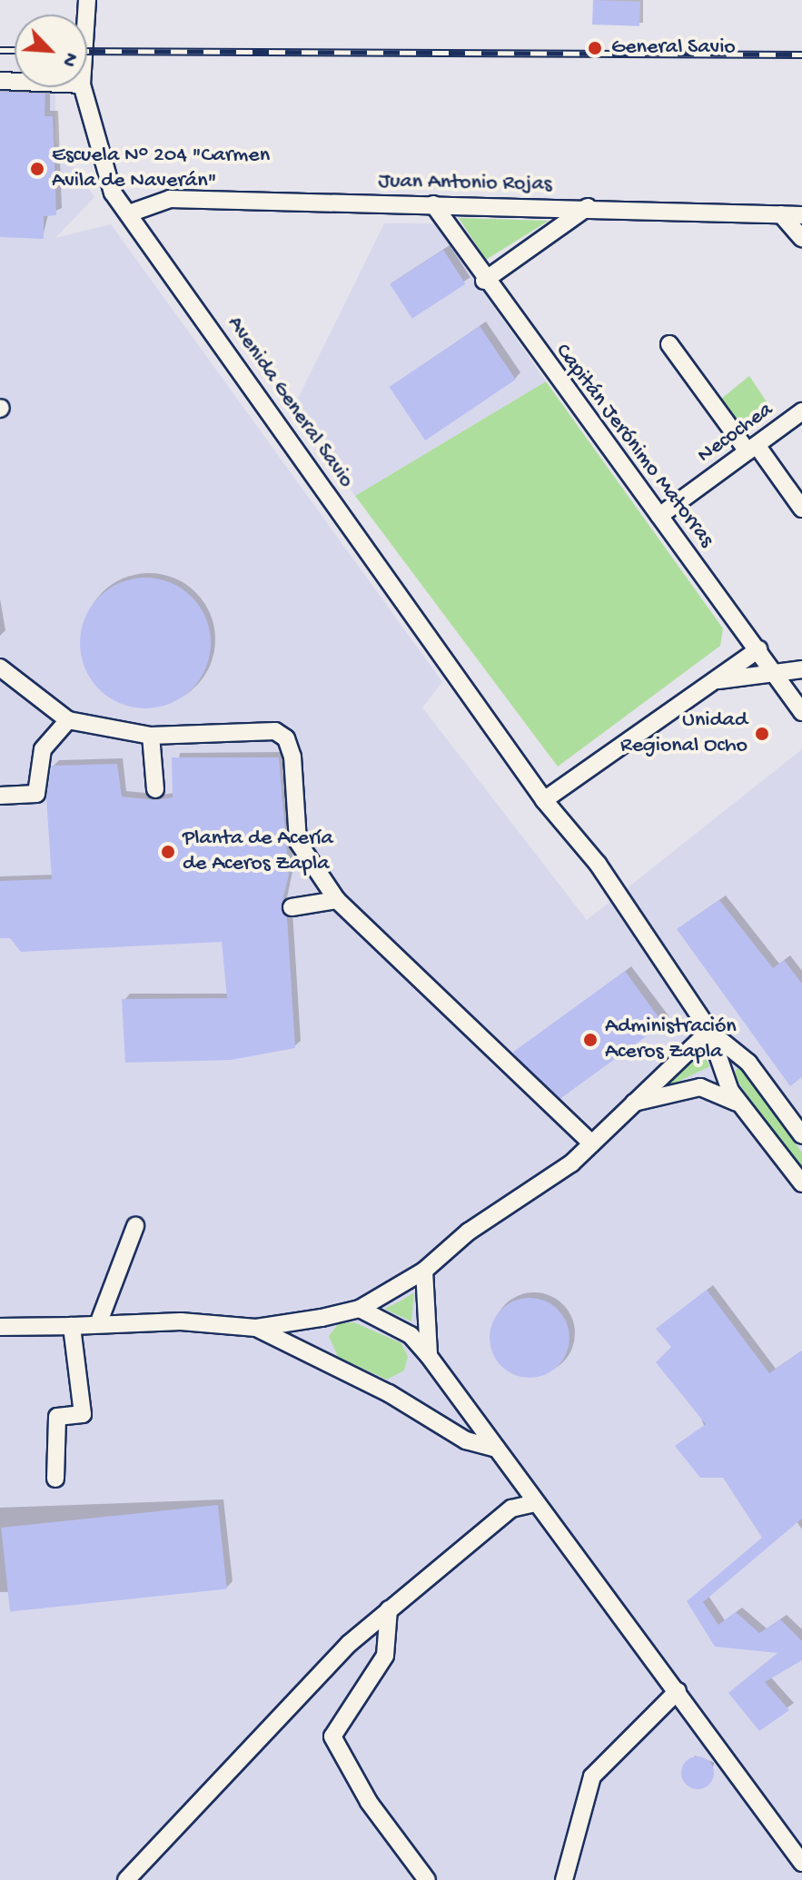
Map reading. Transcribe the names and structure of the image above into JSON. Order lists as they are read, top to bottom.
{
  "streets": {
    "street": [
      "Juan Antonio Rojas",
      "Avenida General Savio",
      "Necochea",
      "Capitán Jerónimo Matorras"
    ]
  },
  "crossings": [
    ["Juan Antonio Rojas", "Avenida General Savio"],
    ["Juan Antonio Rojas", "Capitán Jerónimo Matorras"],
    ["Necochea", "Capitán Jerónimo Matorras"]
  ],
  "places": [
    "General Savio",
    "Escuela N° 204 \"Carmen Avila de Naverán\"",
    "Unidad Regional Ocho",
    "Planta de Acería de Aceros Zapla",
    "Administración Aceros Zapla"
  ],
  "north": "bottom right"
}
